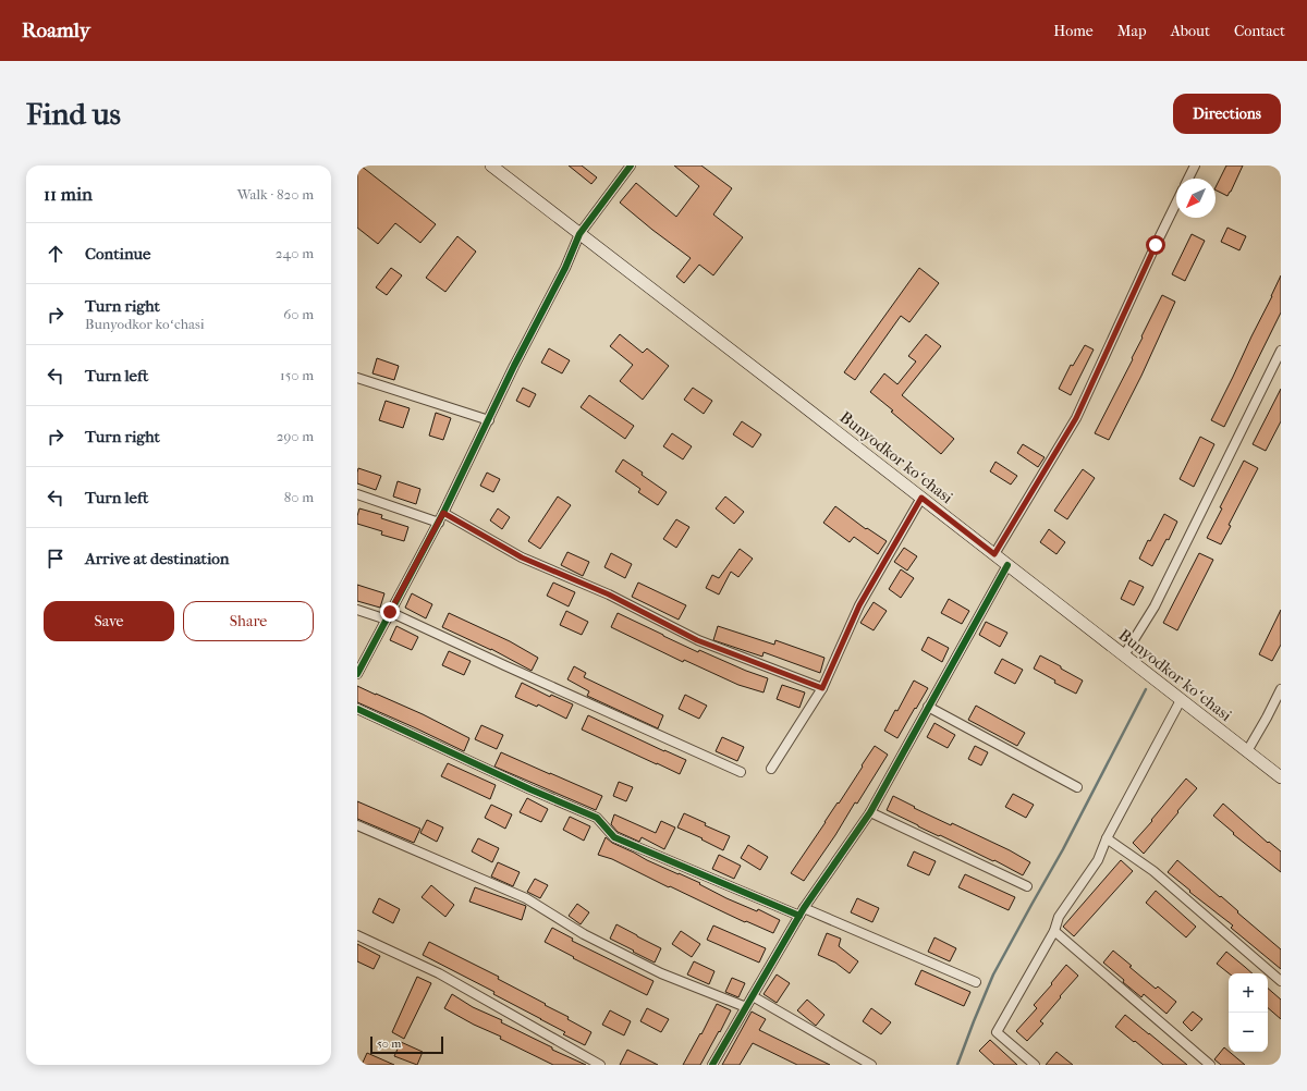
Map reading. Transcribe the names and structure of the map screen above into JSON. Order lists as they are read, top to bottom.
{
  "streets": {
    "main road": ["Bunyodkor koʻchasi"]
  },
  "scale_bar": "50 m",
  "north": "bottom left",
  "page": {
    "header": "Roamly",
    "nav": [
      "Home",
      "Map",
      "About",
      "Contact"
    ],
    "buttons": [
      "Directions",
      ["Save", "Share"]
    ],
    "title": "Find us",
    "heading": ["11 min", "Walk · 820 m"],
    "list": [
      ["Continue", "240 m"],
      ["Turn right", "Bunyodkor koʻchasi", "60 m"],
      ["Turn left", "150 m"],
      ["Turn right", "290 m"],
      ["Turn left", "80 m"],
      "Arrive at destination"
    ],
    "map_buttons": ["+", "−"],
    "scale": "50 m"
  }
}
